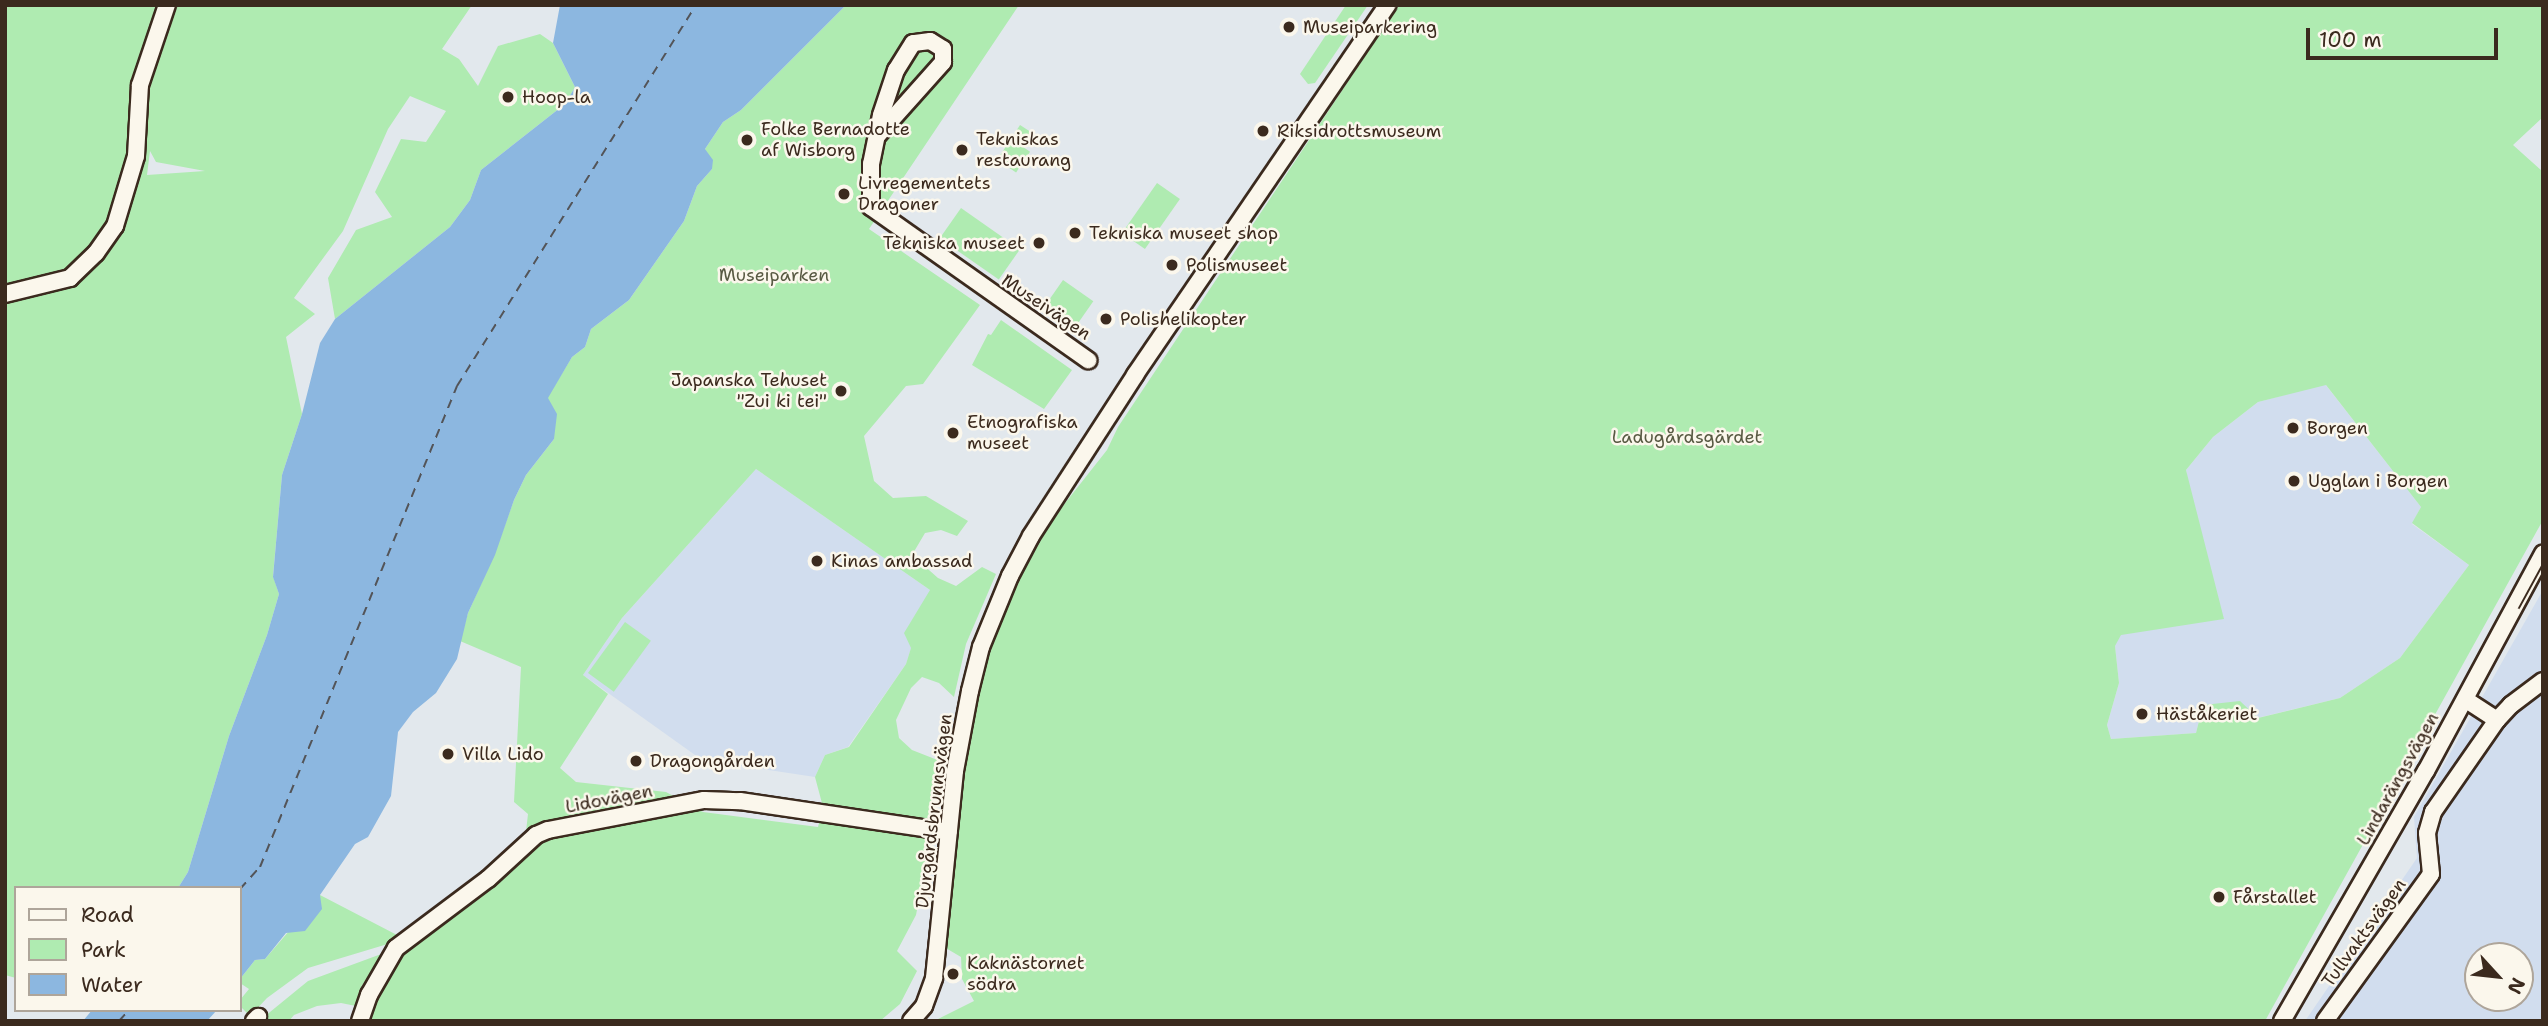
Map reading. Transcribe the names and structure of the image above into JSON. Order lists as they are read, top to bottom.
{
  "streets": {
    "street": [
      "Museivägen",
      "Lindarängsvägen",
      "Lidovägen",
      "Djurgårdsbrunnsvägen",
      "Tullvaktsvägen"
    ]
  },
  "crossings": [
    ["Lidovägen", "Djurgårdsbrunnsvägen"]
  ],
  "parks": ["Museiparken", "Ladugårdsgärdet"],
  "places": [
    "Museiparkering",
    "Hoop-la",
    "Riksidrottsmuseum",
    "Folke Bernadotte af Wisborg",
    "Tekniskas restaurang",
    "Livregementets Dragoner",
    "Tekniska museet shop",
    "Tekniska museet",
    "Polismuseet",
    "Polishelikopter",
    "Japanska Tehuset \"Zui ki tei\"",
    "Borgen",
    "Etnografiska museet",
    "Ugglan i Borgen",
    "Kinas ambassad",
    "Häståkeriet",
    "Villa Lido",
    "Dragongården",
    "Fårstallet",
    "Kaknästornet södra"
  ],
  "legend": ["Road", "Park", "Water"],
  "scale_bar": "100 m",
  "north": "bottom right"
}
